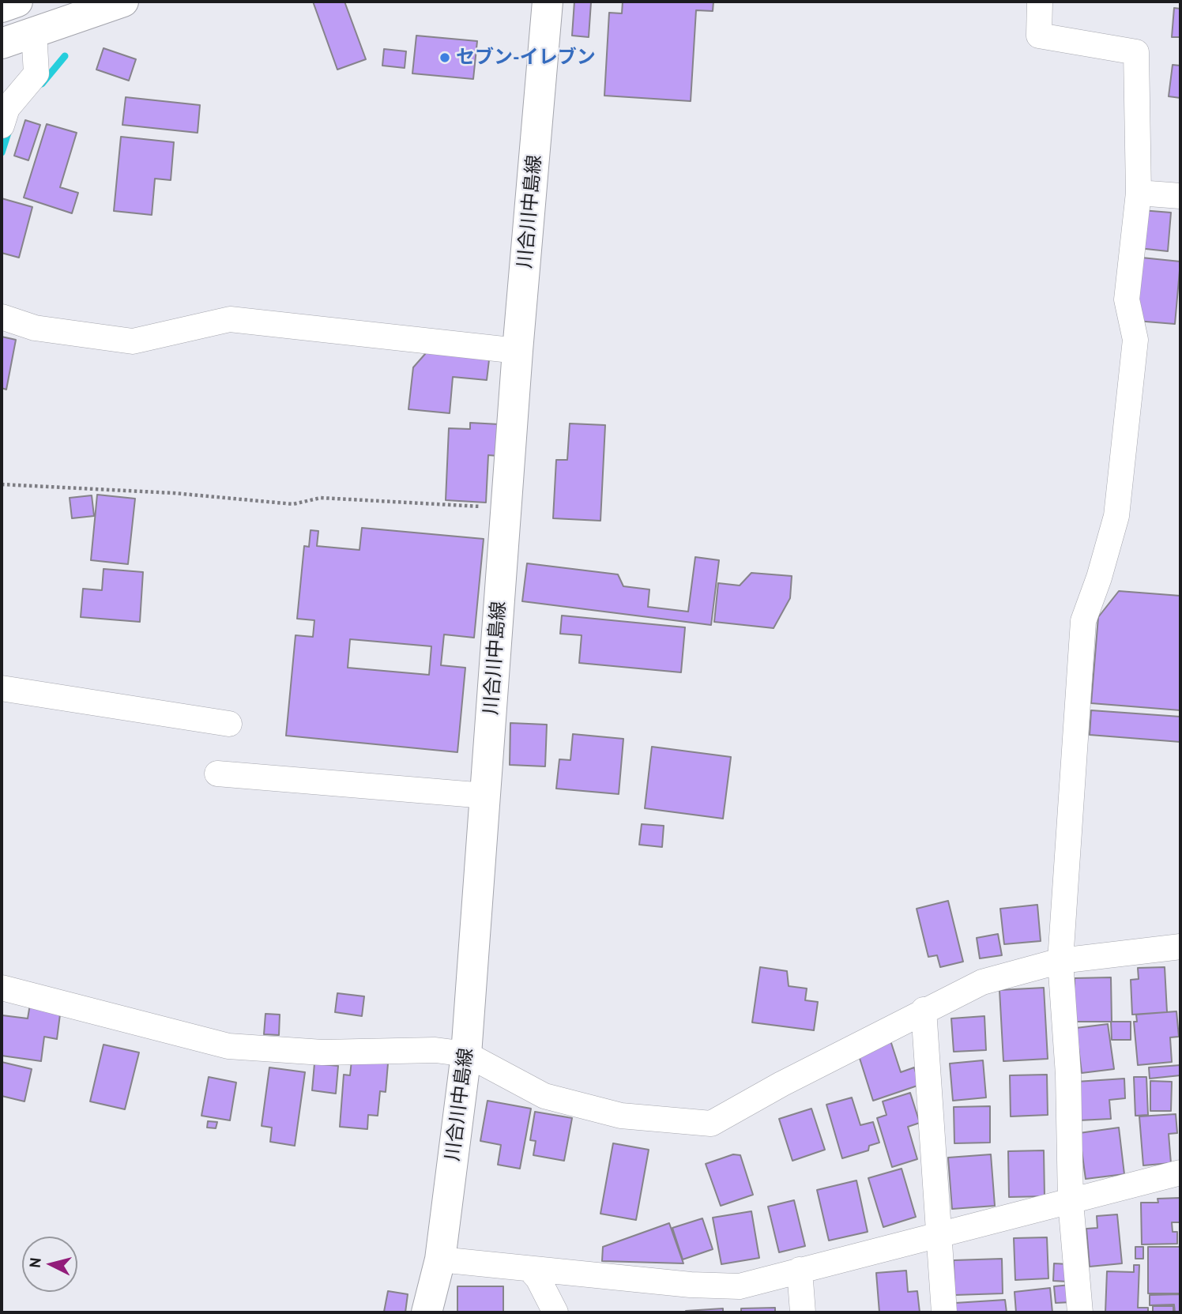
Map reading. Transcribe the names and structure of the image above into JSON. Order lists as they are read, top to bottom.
{
  "streets": {
    "main road": ["川合川中島線"]
  },
  "places": ["セブン-イレブン"],
  "north": "left"
}
